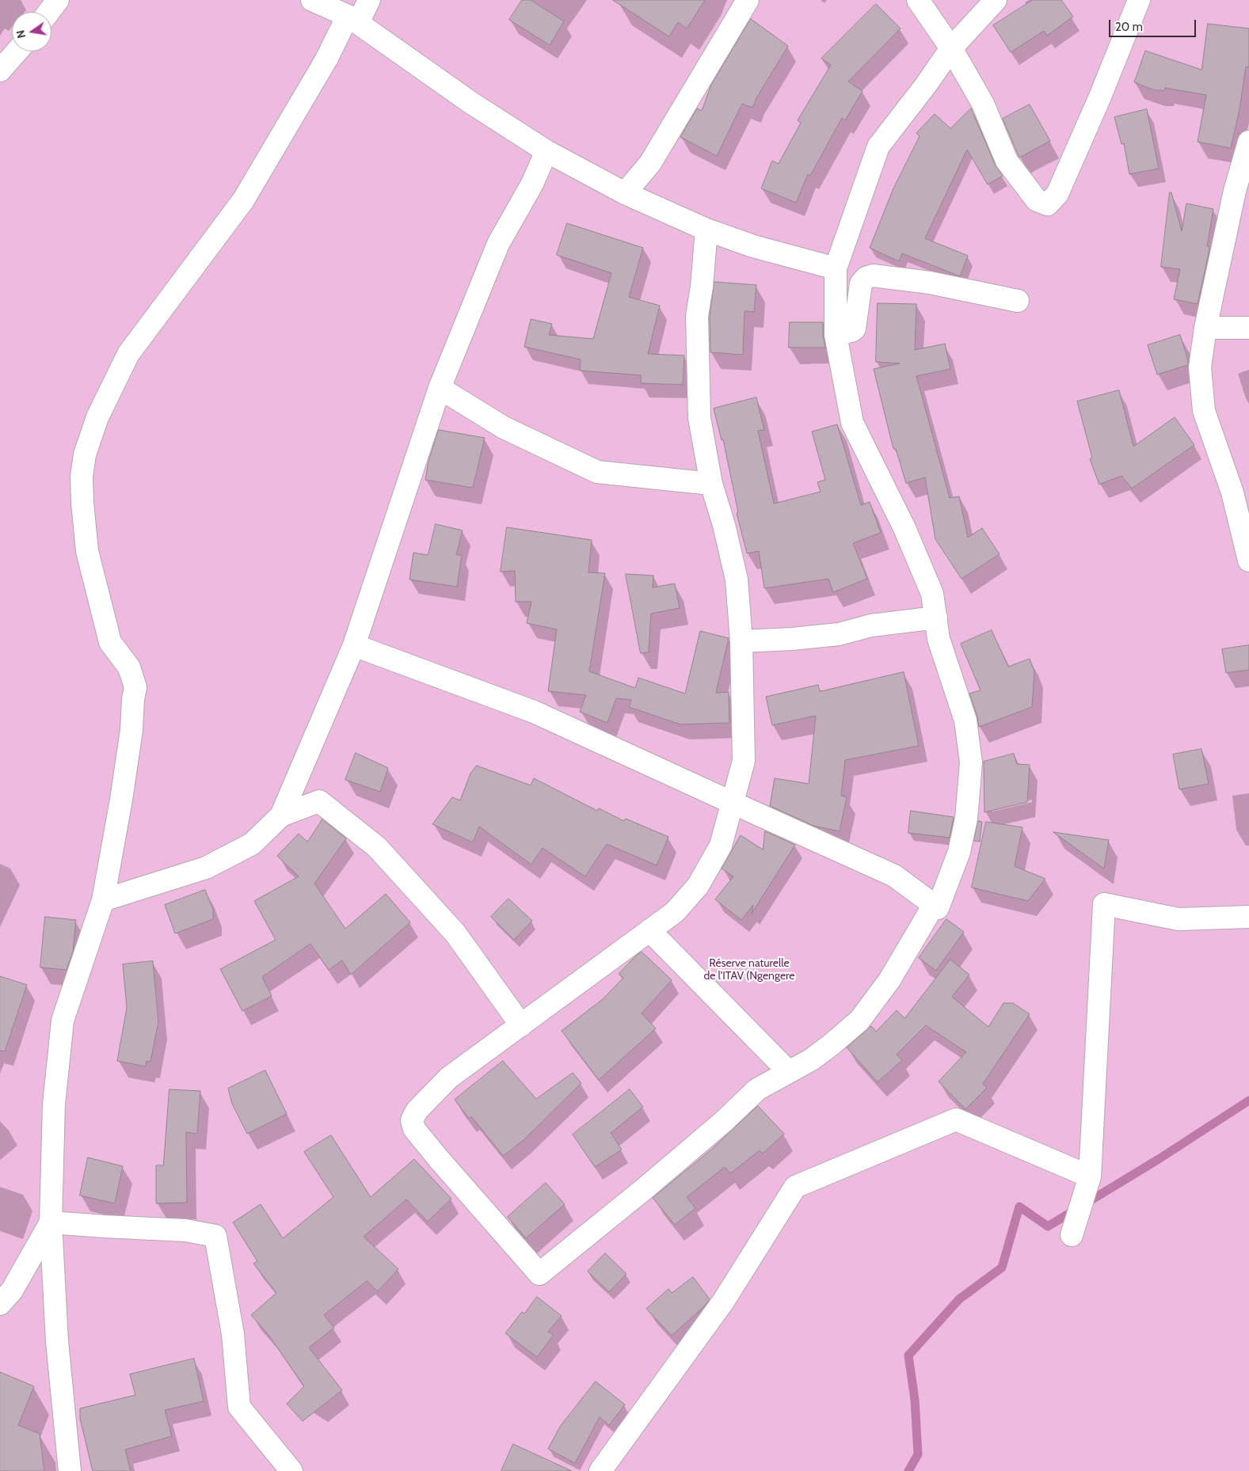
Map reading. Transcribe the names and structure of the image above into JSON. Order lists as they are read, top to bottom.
{
  "parks": ["Réserve naturelle de l'ITAV (Ngengere"],
  "scale_bar": "20 m",
  "north": "left"
}
